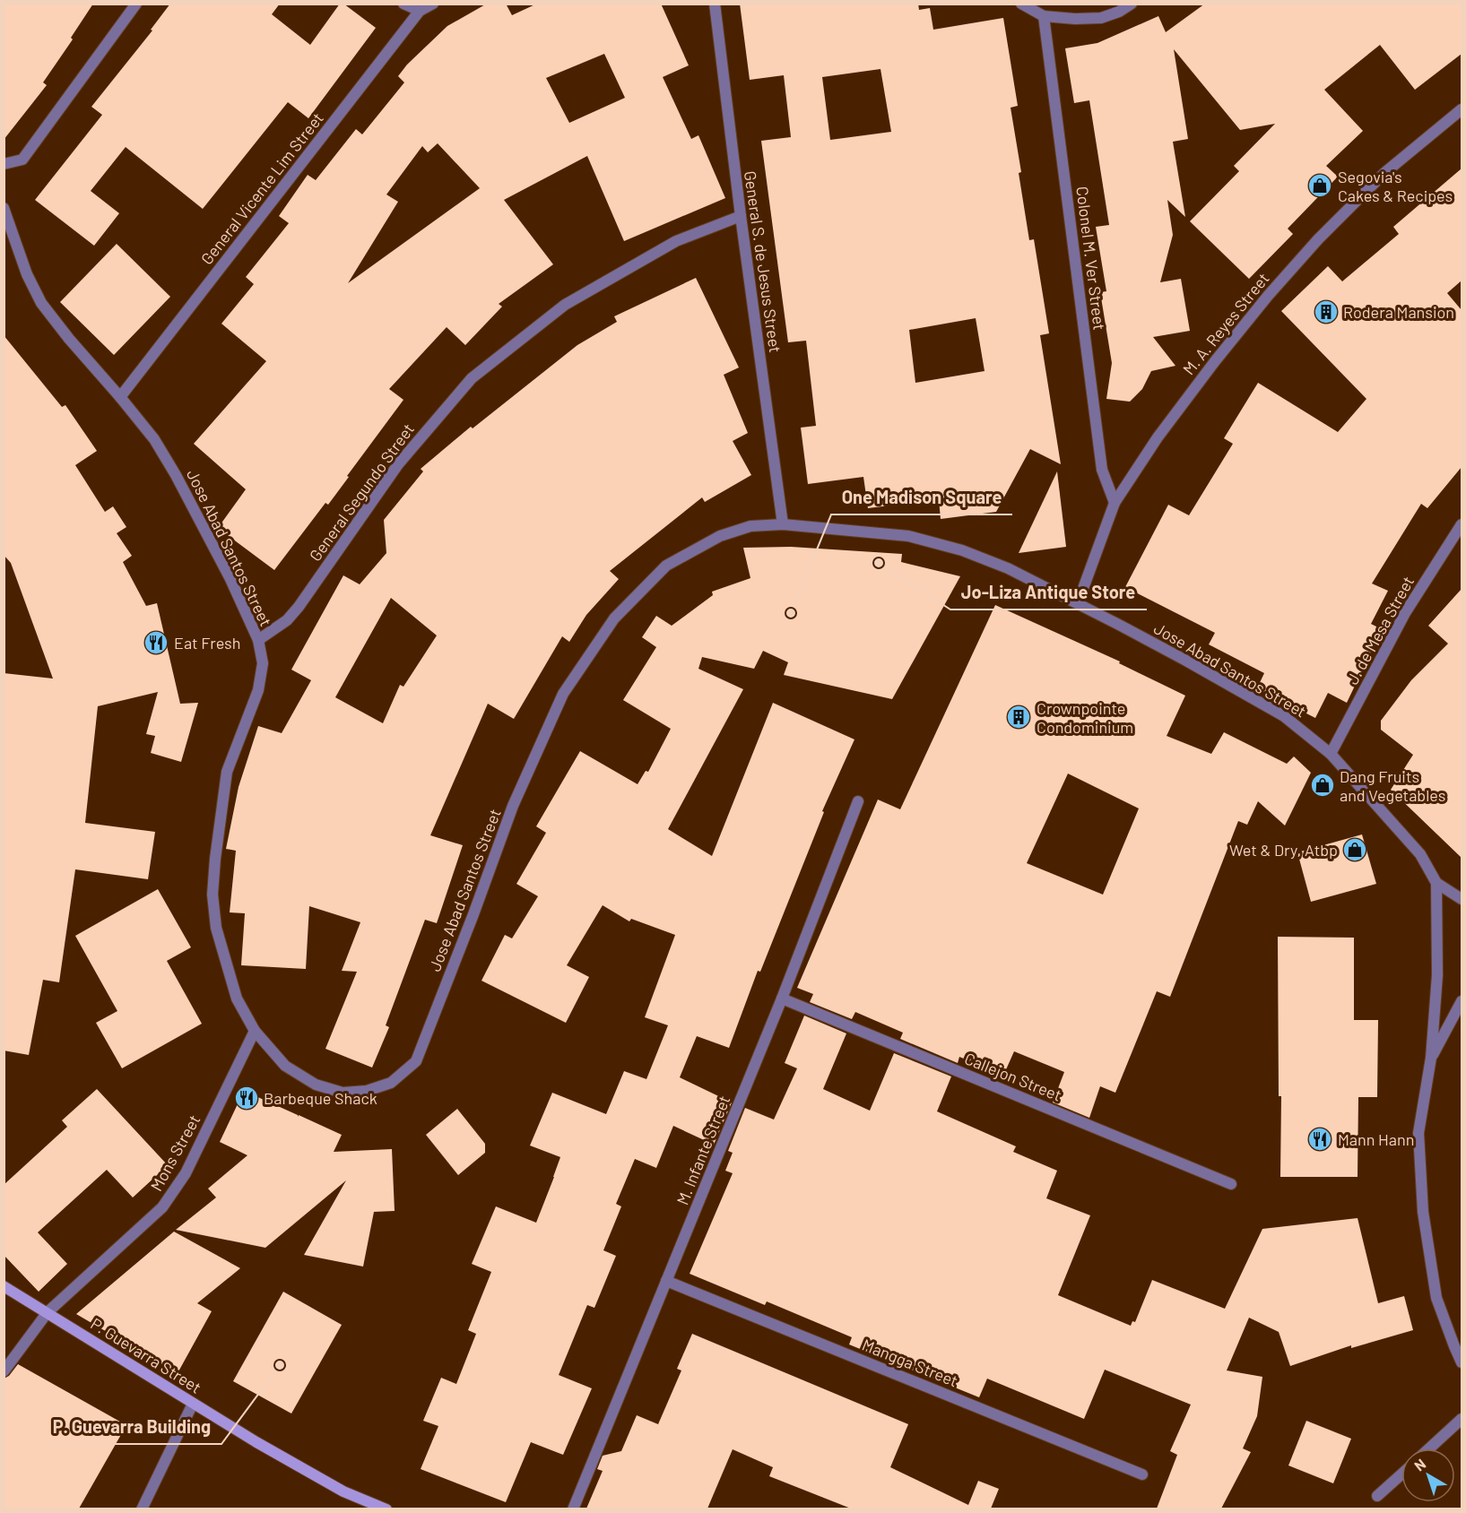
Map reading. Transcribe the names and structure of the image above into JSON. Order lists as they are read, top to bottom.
{
  "streets": {
    "main road": ["P. Guevarra Street"],
    "street": [
      "General Vicente Lim Street",
      "Colonel M. Ver Street",
      "General S. de Jesus Street",
      "M. A. Reyes Street",
      "General Segundo Street",
      "Jose Abad Santos Street",
      "J. de Mesa Street",
      "Callejon Street",
      "M. Infante Street",
      "Mons Street",
      "Mangga Street"
    ]
  },
  "crossings": [
    ["General Vicente Lim Street", "Jose Abad Santos Street"],
    ["Colonel M. Ver Street", "M. A. Reyes Street"],
    ["General S. de Jesus Street", "General Segundo Street"],
    ["General S. de Jesus Street", "Jose Abad Santos Street"],
    ["M. A. Reyes Street", "Jose Abad Santos Street"],
    ["General Segundo Street", "Jose Abad Santos Street"],
    ["Jose Abad Santos Street", "J. de Mesa Street"],
    ["Jose Abad Santos Street", "Mons Street"],
    ["Callejon Street", "M. Infante Street"],
    ["M. Infante Street", "Mangga Street"],
    ["Mons Street", "P. Guevarra Street"]
  ],
  "places": {
    "shop": ["Segovia's Cakes & Recipes", "Dang Fruits and Vegetables", "Wet & Dry, Atbp"],
    "building": ["Rodera Mansion", "Crownpointe Condominium"],
    "other": ["Jo-Liza Antique Store", "One Madison Square", "P. Guevarra Building"],
    "restaurant": ["Eat Fresh", "Barbeque Shack", "Mann Hann"]
  },
  "north": "top left"
}
